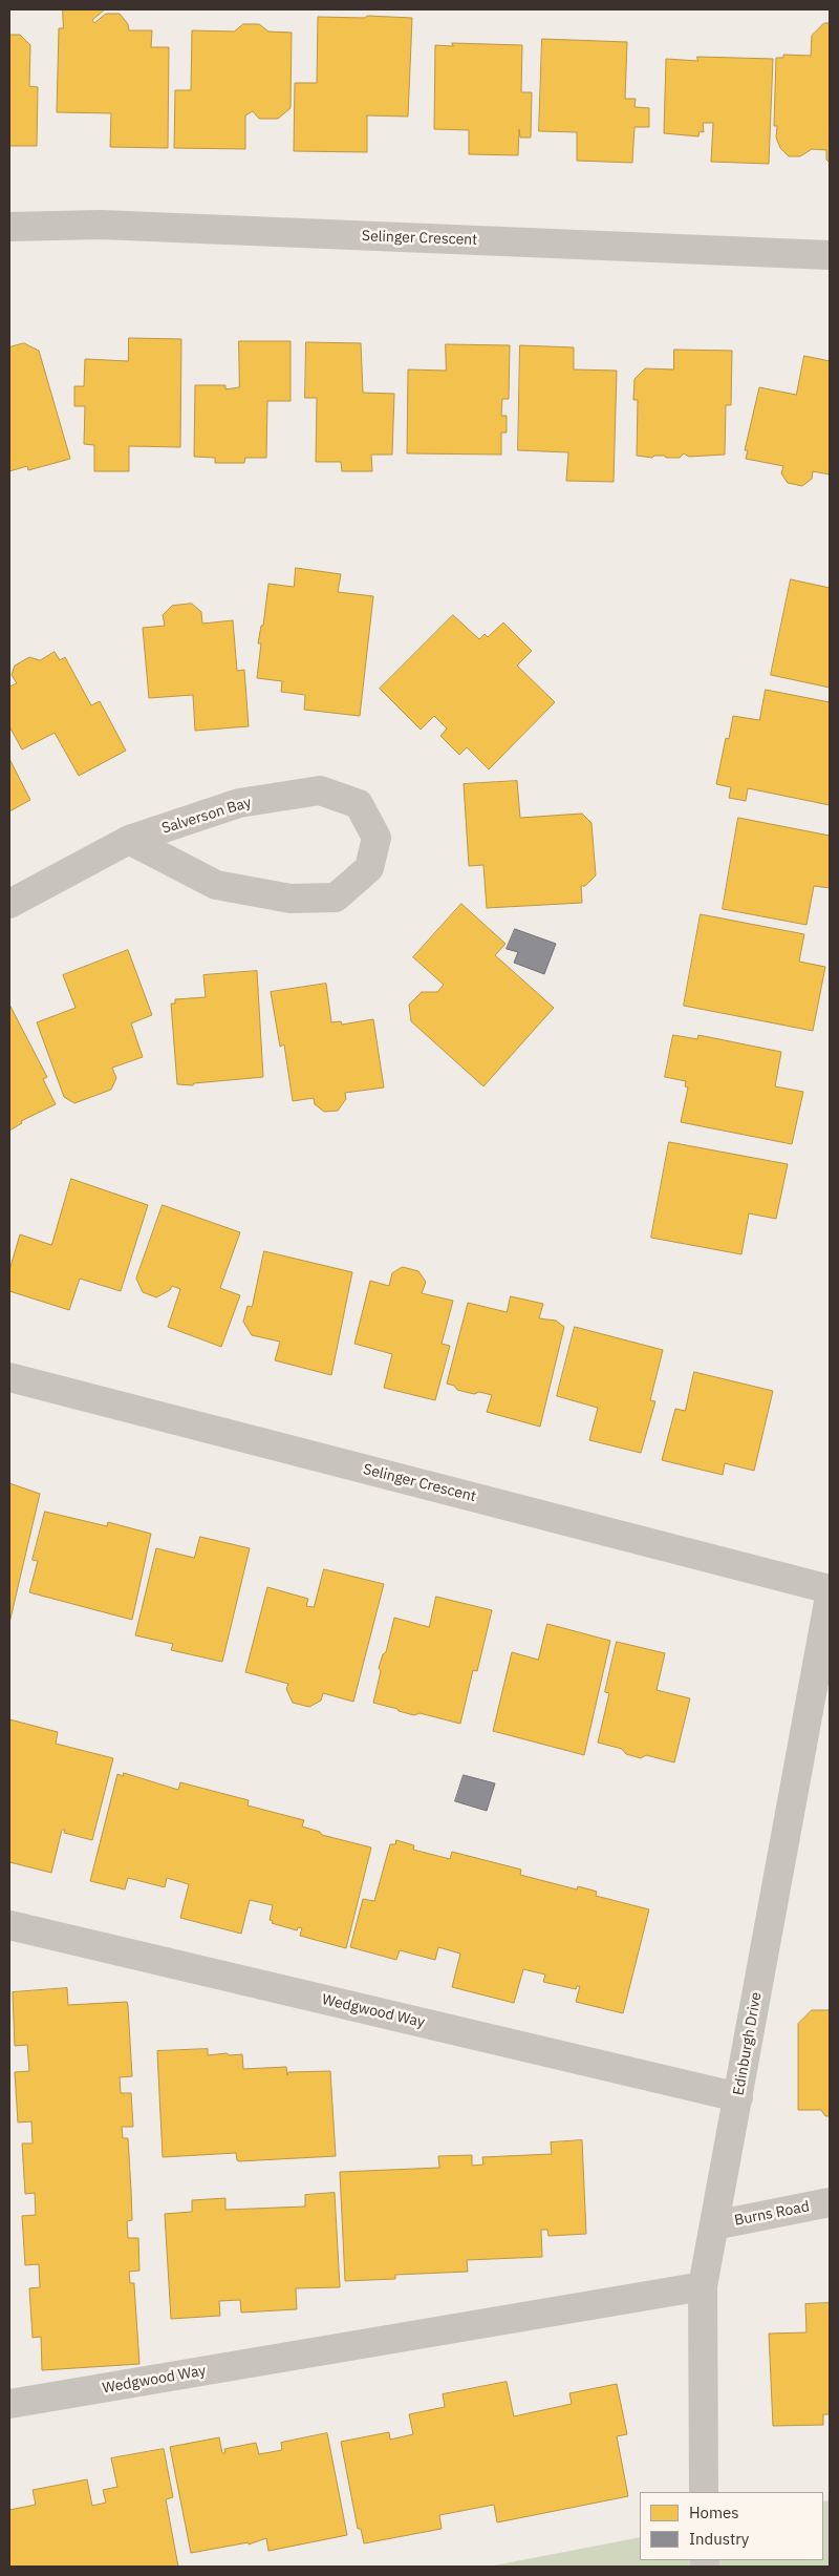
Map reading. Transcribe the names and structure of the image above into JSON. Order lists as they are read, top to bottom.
{
  "streets": {
    "street": [
      "Selinger Crescent",
      "Salverson Bay",
      "Wedgwood Way",
      "Edinburgh Drive",
      "Burns Road"
    ]
  },
  "crossings": [
    ["Wedgwood Way", "Edinburgh Drive"],
    ["Edinburgh Drive", "Burns Road"]
  ],
  "legend": ["Homes", "Industry"]
}
